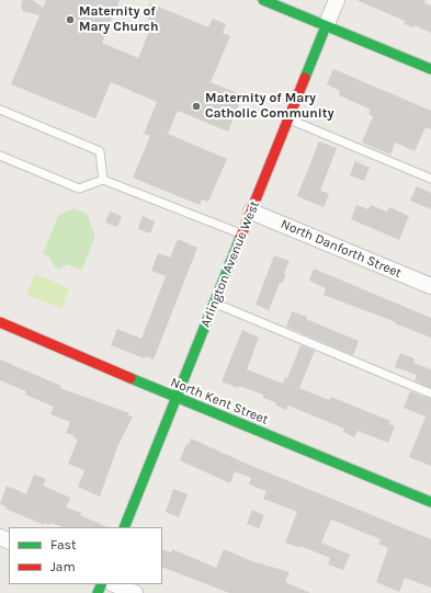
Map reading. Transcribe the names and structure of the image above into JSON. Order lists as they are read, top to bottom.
{
  "streets": {
    "street": ["North Danforth Street", "Arlington Avenue West", "North Kent Street"]
  },
  "crossings": [
    ["North Danforth Street", "Arlington Avenue West"],
    ["Arlington Avenue West", "North Kent Street"]
  ],
  "places": ["Maternity of Mary Church", "Maternity of Mary Catholic Community"],
  "legend": ["Fast", "Jam"]
}
